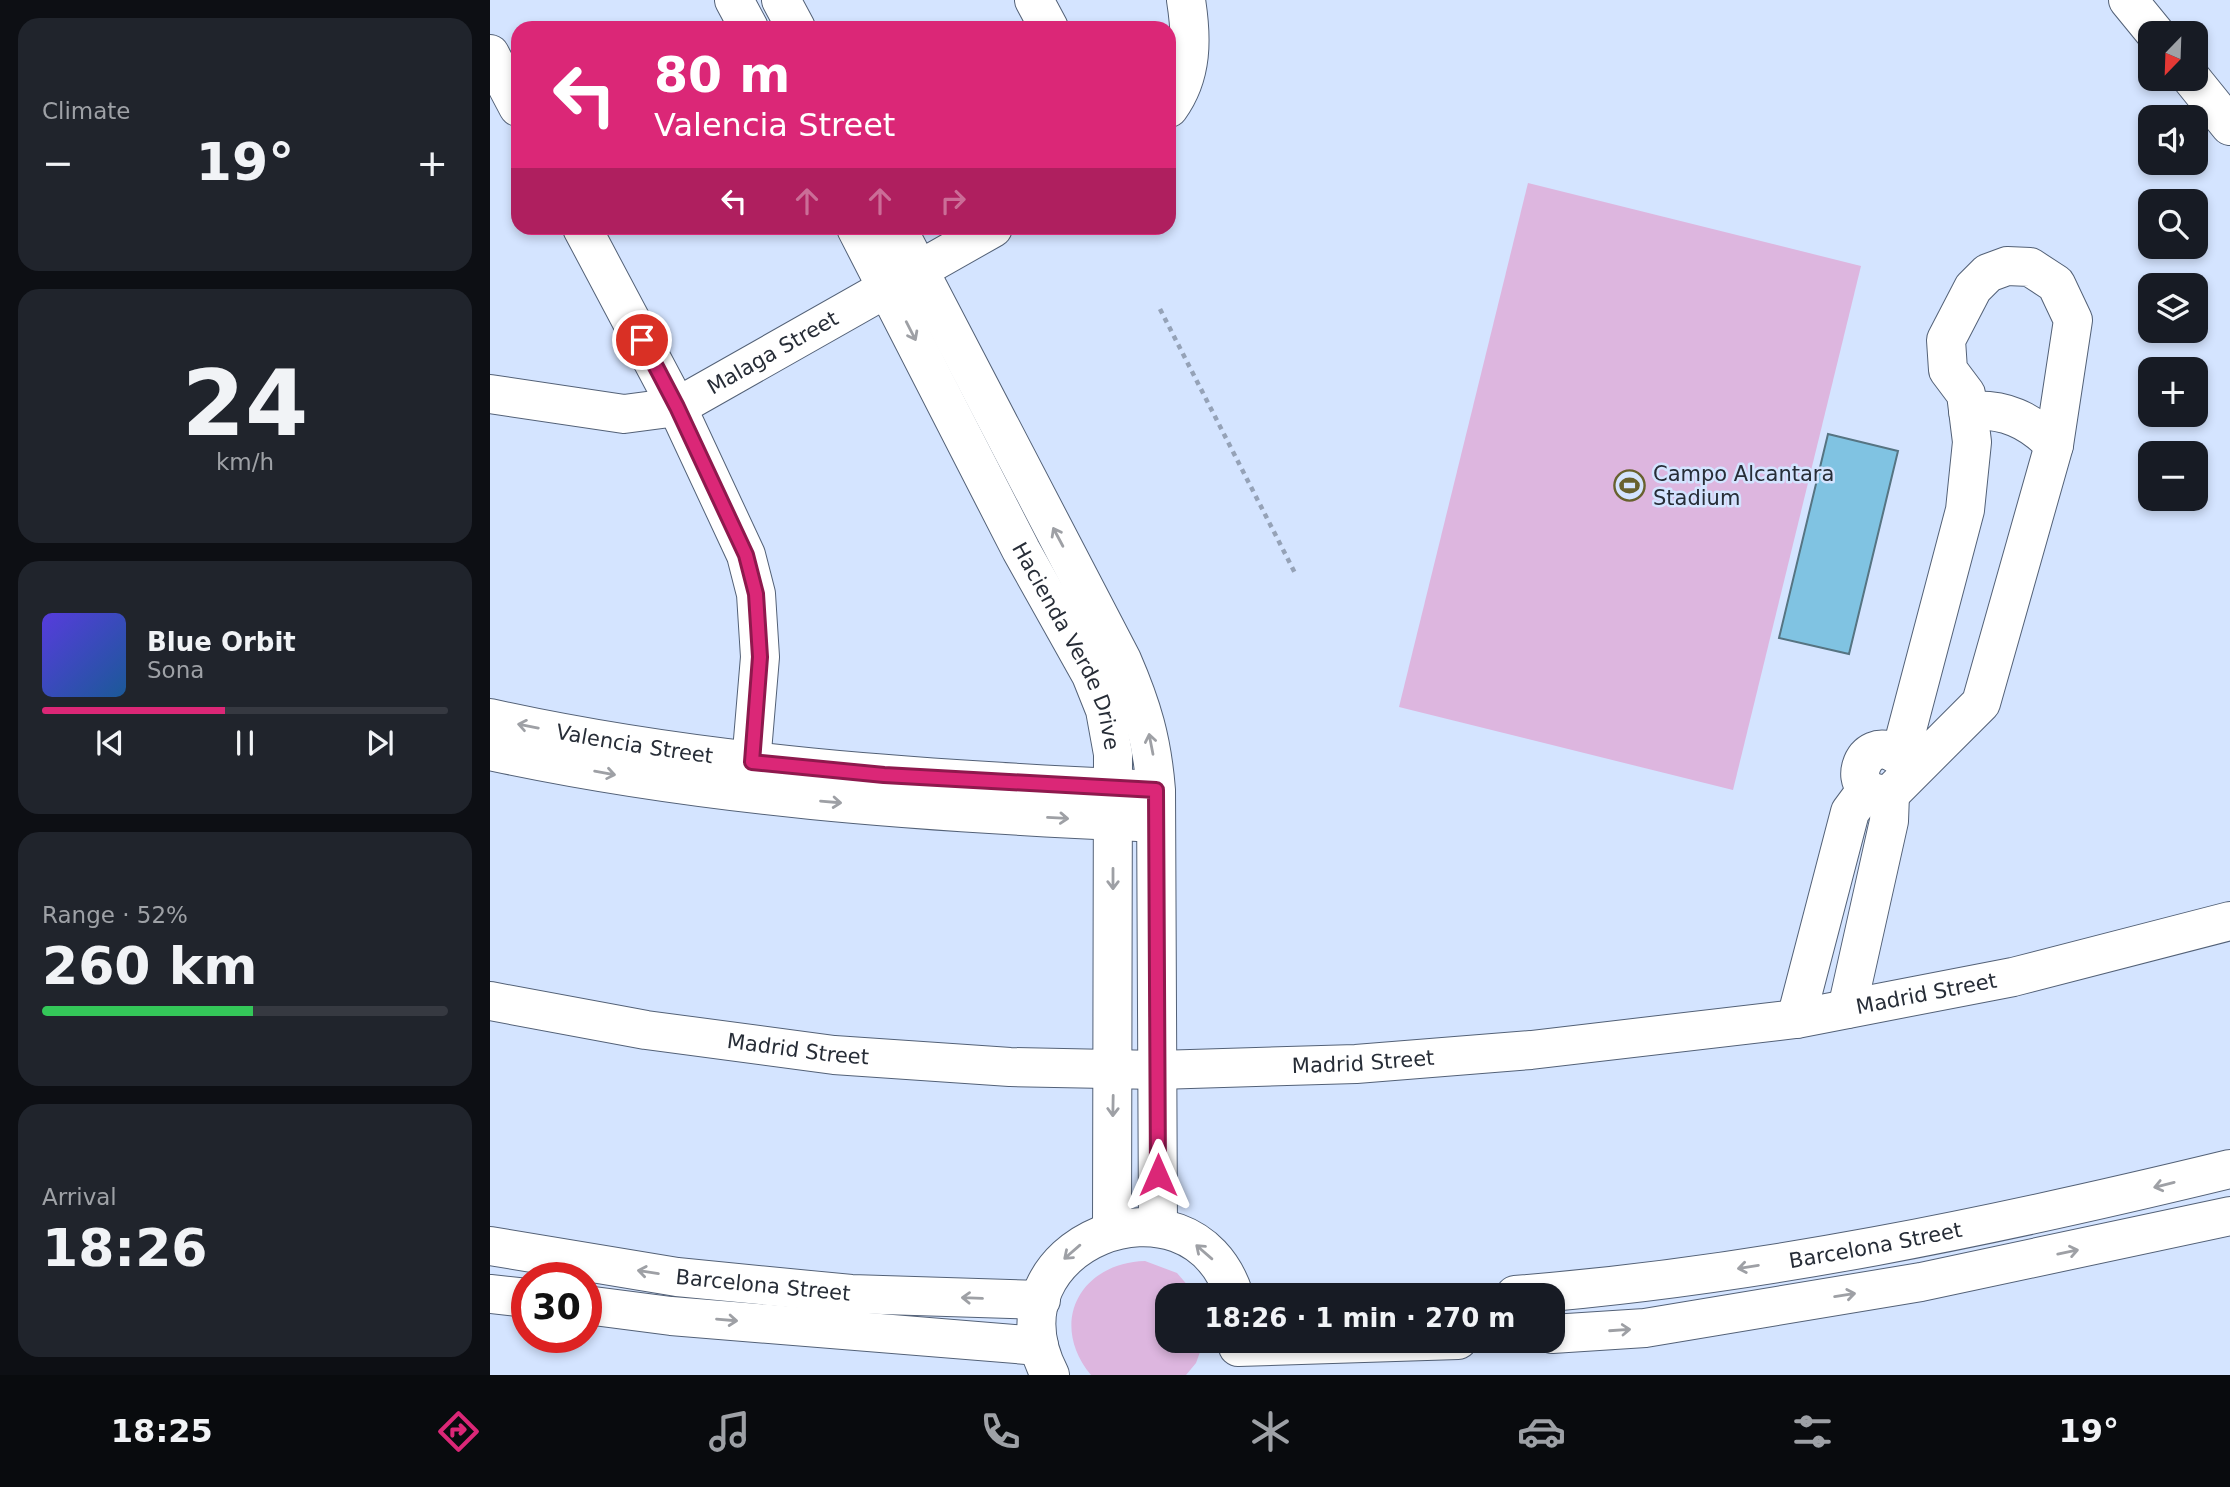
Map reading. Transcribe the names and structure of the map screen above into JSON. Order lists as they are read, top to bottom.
{
  "streets": {
    "street": [
      "Malaga Street",
      "Hacienda Verde Drive",
      "Valencia Street",
      "Madrid Street",
      "Barcelona Street"
    ]
  },
  "crossings": [
    ["Malaga Street", "Hacienda Verde Drive"],
    ["Hacienda Verde Drive", "Valencia Street"],
    ["Hacienda Verde Drive", "Madrid Street"]
  ],
  "places": {
    "sports": ["Campo Alcantara Stadium"]
  },
  "north": "bottom left",
  "page": {
    "tile": [
      "Climate",
      ["24", "km/h"],
      ["Range · 52%", "260 km"],
      ["Arrival", "18:26"]
    ],
    "map_buttons": ["+", "−"],
    "turn": ["80 m", "Valencia Street"],
    "heat": ["−", "19°", "+"],
    "song": ["Blue Orbit", "Sona"],
    "limit": "30",
    "trip": "18:26 · 1 min · 270 m",
    "tabs": ["18:25", "19°"]
  }
}
